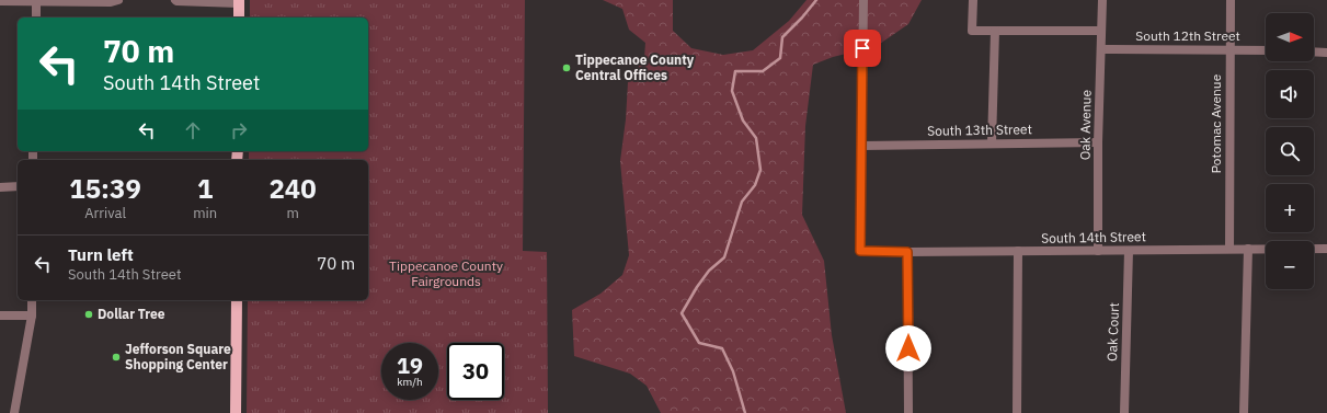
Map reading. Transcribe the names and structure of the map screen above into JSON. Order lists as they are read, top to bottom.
{
  "streets": {
    "street": [
      "South 12th Street",
      "Potomac Avenue",
      "Oak Avenue",
      "South 13th Street",
      "South 14th Street",
      "Oak Court"
    ]
  },
  "crossings": [
    ["South 12th Street", "Potomac Avenue"],
    ["South 12th Street", "Oak Avenue"],
    ["Potomac Avenue", "South 14th Street"],
    ["Oak Avenue", "South 13th Street"],
    ["Oak Avenue", "South 14th Street"],
    ["South 13th Street", "South 14th Street"],
    ["South 14th Street", "Oak Court"]
  ],
  "parks": ["Tippecanoe County Fairgrounds"],
  "places": ["Tippecanoe County Central Offices", "Dollar Tree", "Jefforson Square Shopping Center"],
  "north": "right",
  "page": {
    "map_buttons": ["+", "−"],
    "turn": ["70 m", "South 14th Street"],
    "eta": [
      "15:39",
      "Arrival",
      "1",
      "min",
      "240",
      "m"
    ],
    "list": [
      {
        "name": "Turn left",
        "note": "South 14th Street",
        "value": "70 m"
      }
    ],
    "speed": "19 km/h",
    "limit": "30"
  }
}
